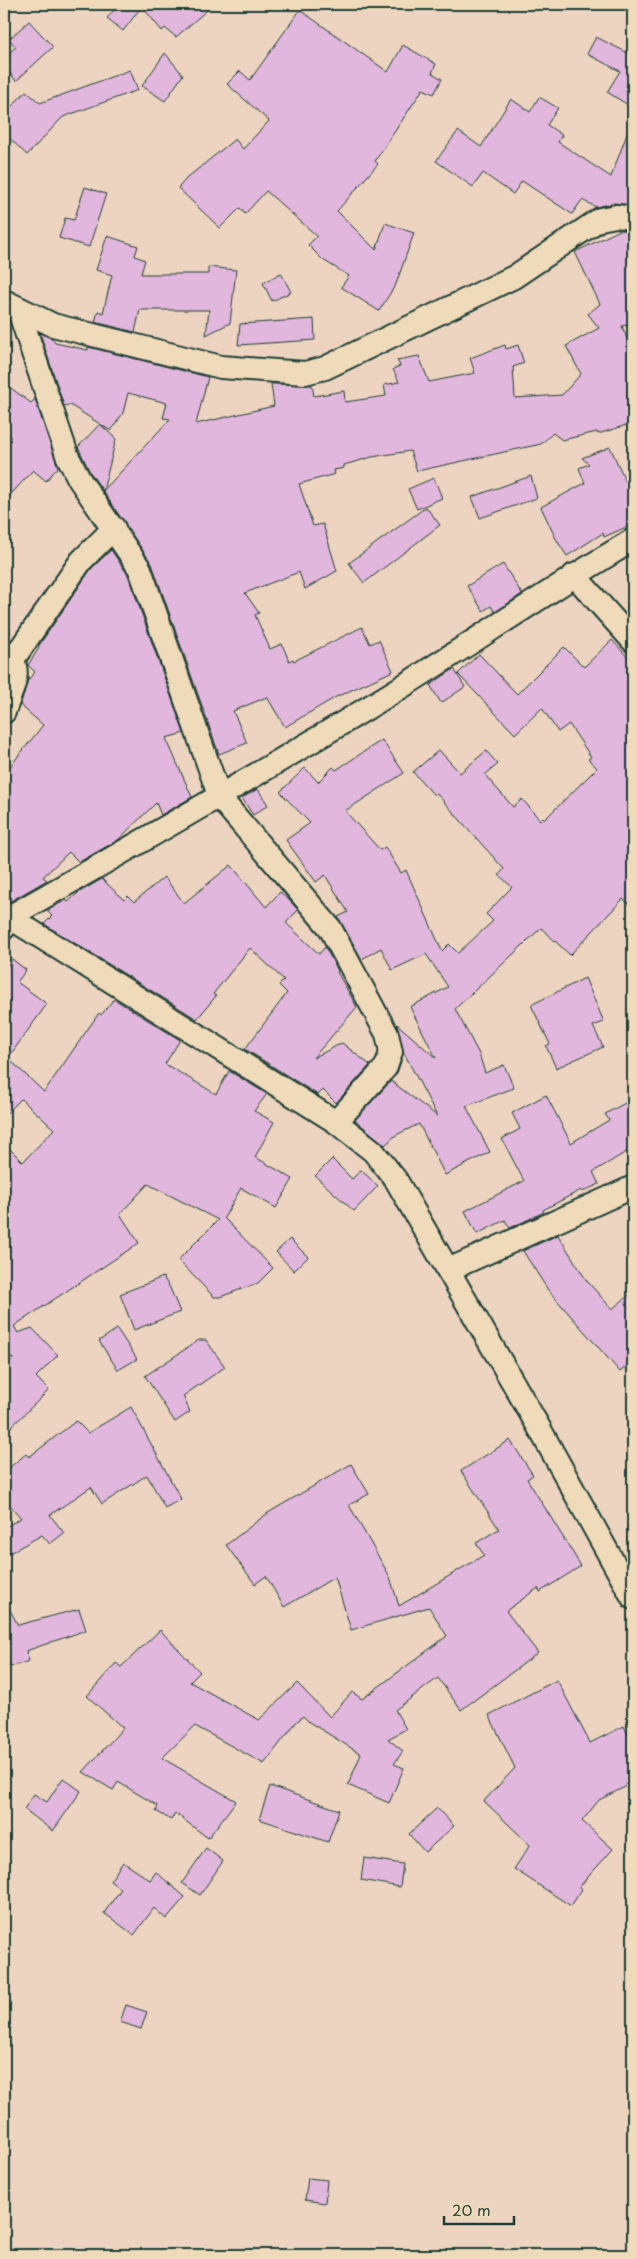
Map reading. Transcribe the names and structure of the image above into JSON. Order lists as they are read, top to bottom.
{
  "scale_bar": "20 m"
}
